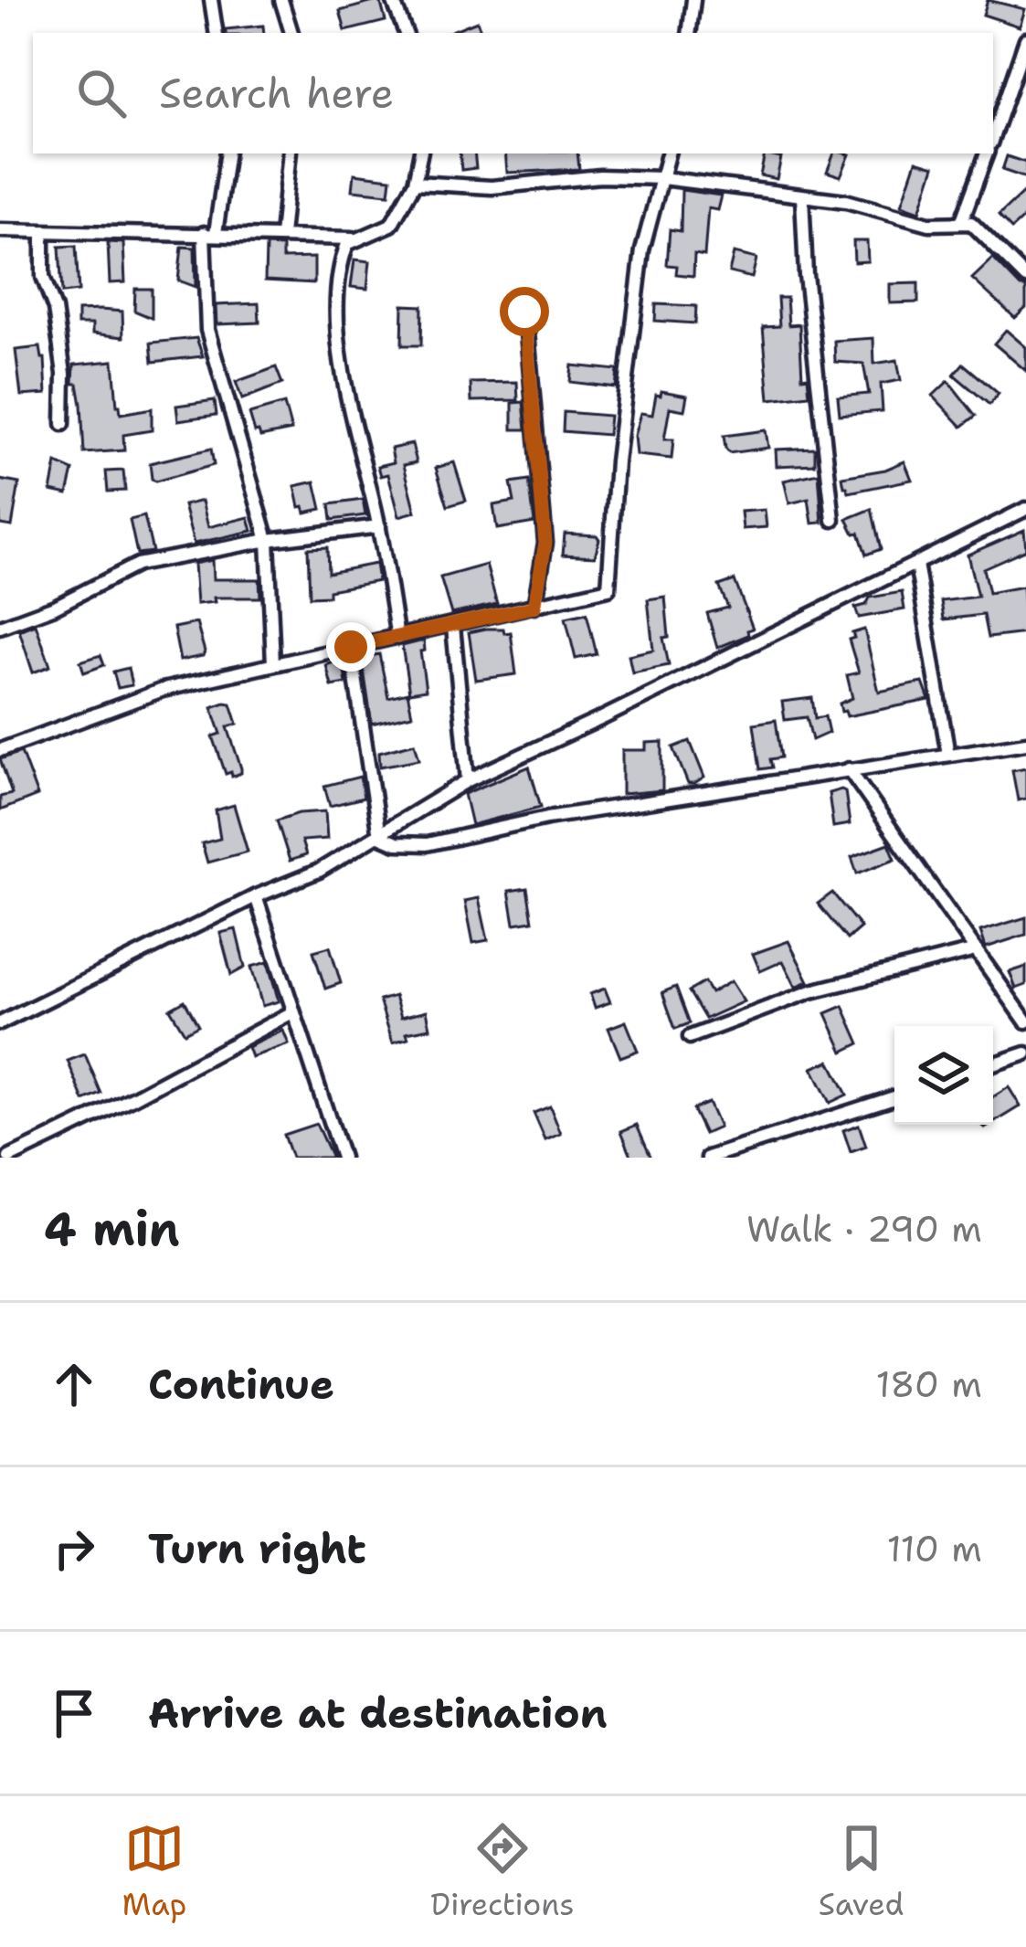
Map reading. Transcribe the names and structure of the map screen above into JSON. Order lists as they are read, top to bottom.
{
  "page": {
    "search": "Search here",
    "heading": ["4 min", "Walk · 290 m"],
    "list": [
      ["Continue", "180 m"],
      ["Turn right", "110 m"],
      "Arrive at destination"
    ],
    "nav": ["Map", "Directions", "Saved"]
  }
}
